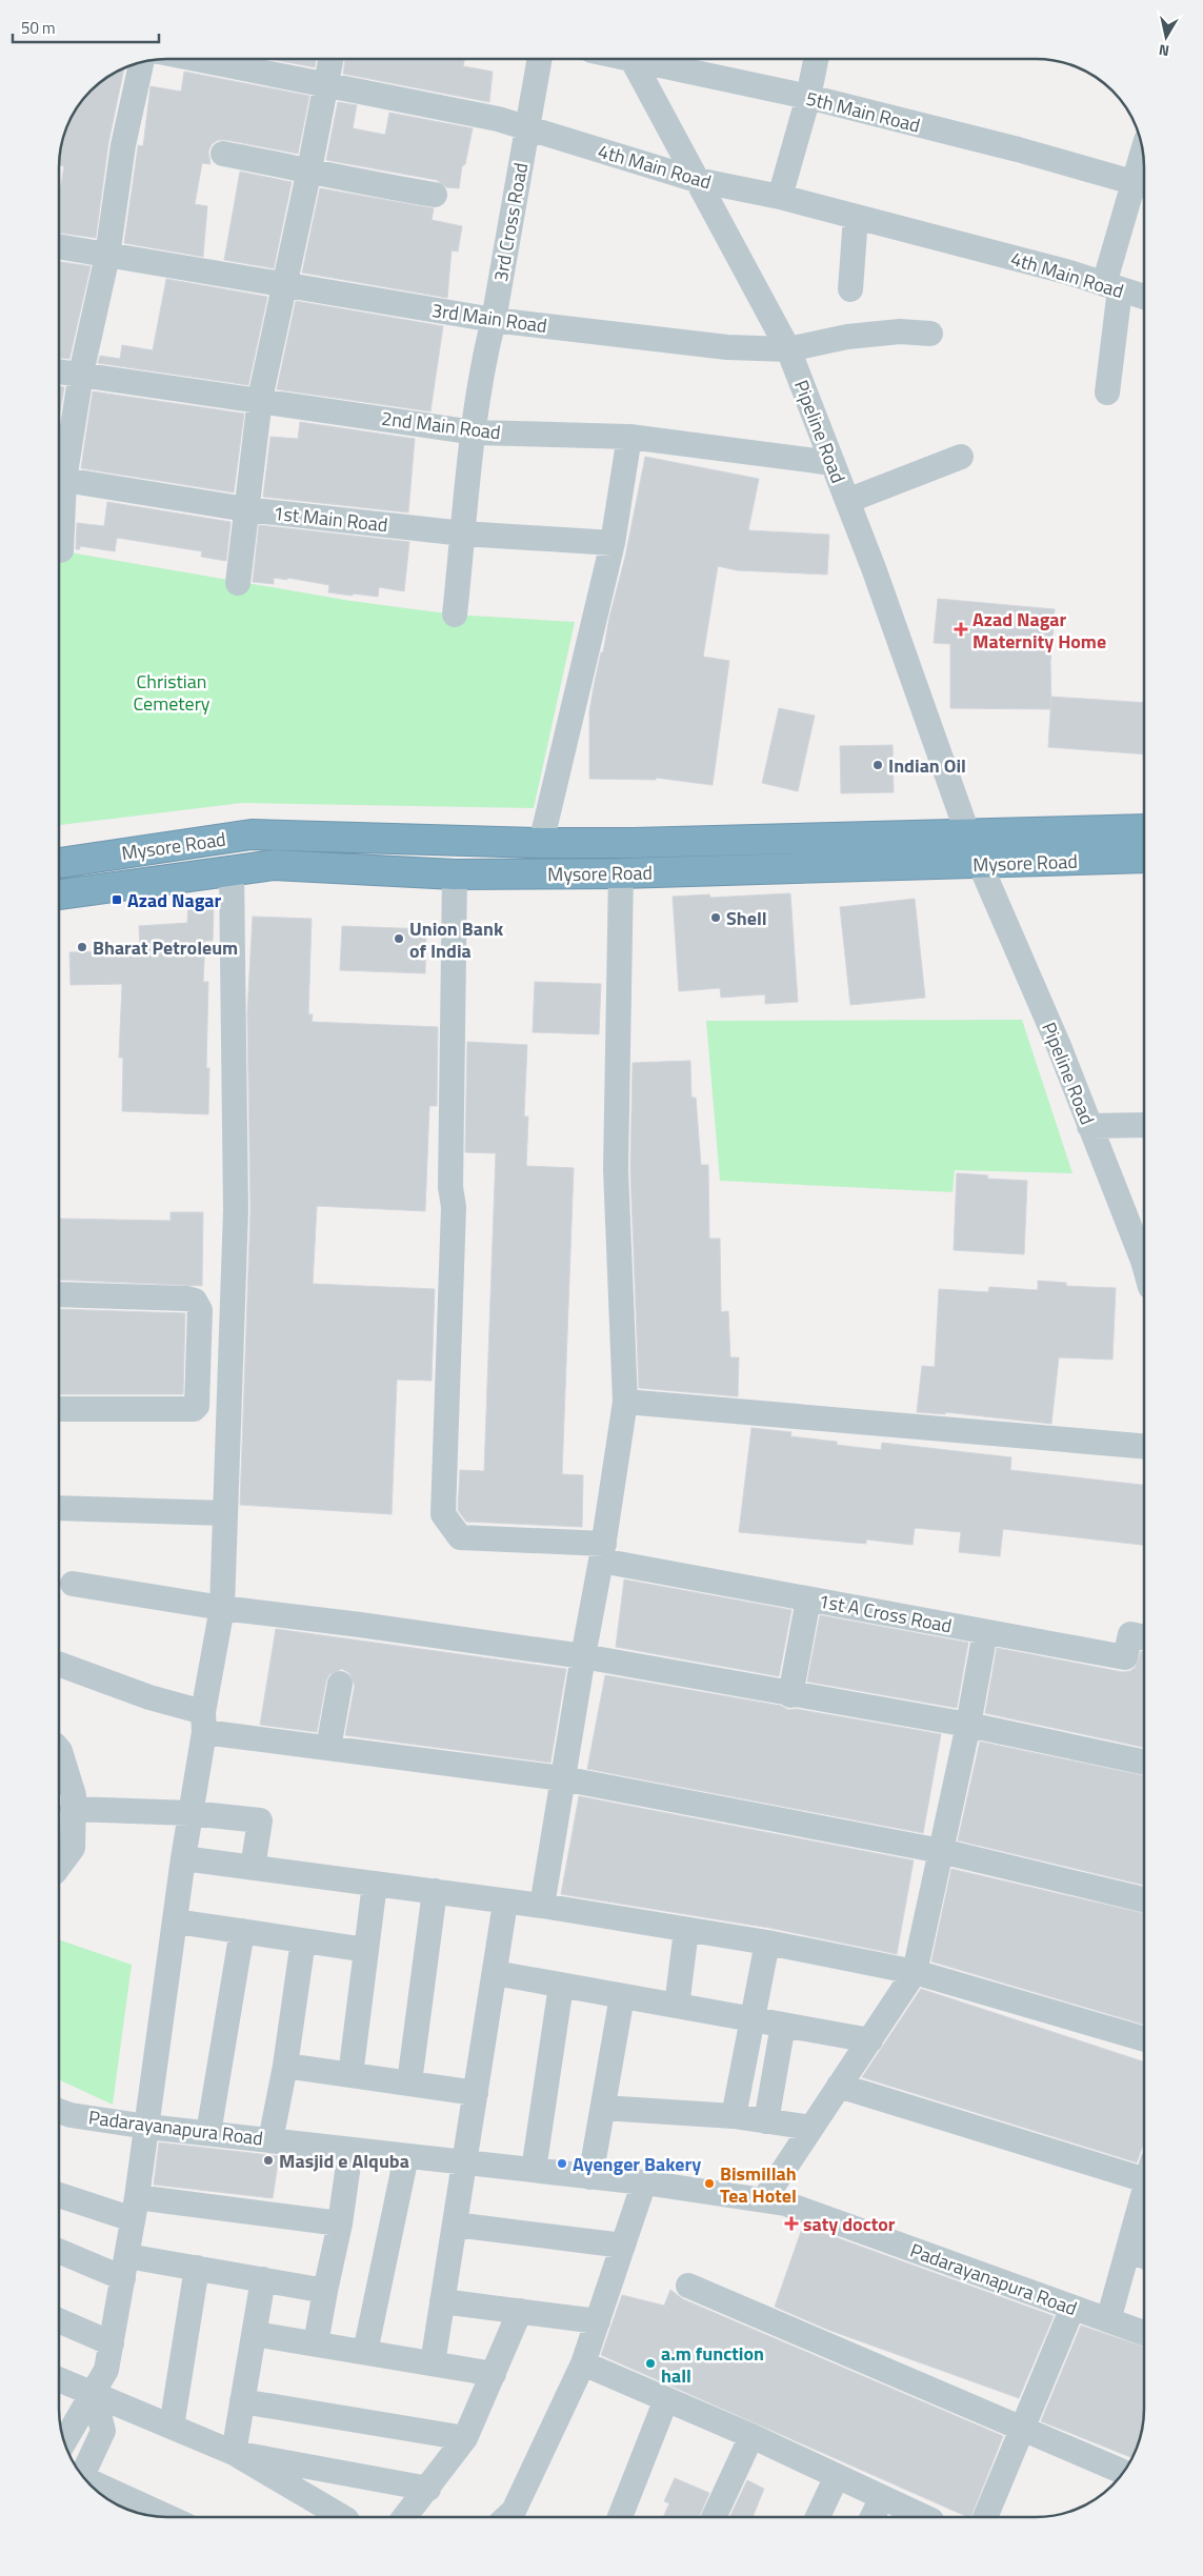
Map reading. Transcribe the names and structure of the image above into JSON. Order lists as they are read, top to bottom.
{
  "streets": {
    "highway": ["Mysore Road"],
    "street": [
      "5th Main Road",
      "4th Main Road",
      "3rd Cross Road",
      "3rd Main Road",
      "2nd Main Road",
      "Pipeline Road",
      "1st Main Road",
      "1st A Cross Road",
      "Padarayanapura Road"
    ]
  },
  "crossings": [
    ["4th Main Road", "3rd Cross Road"],
    ["4th Main Road", "Pipeline Road"],
    ["3rd Cross Road", "3rd Main Road"],
    ["3rd Cross Road", "2nd Main Road"],
    ["3rd Cross Road", "1st Main Road"],
    ["3rd Main Road", "Pipeline Road"],
    ["2nd Main Road", "Pipeline Road"],
    ["Pipeline Road", "Mysore Road"],
    ["Mysore Road", "1st A Cross Road"]
  ],
  "parks": ["Christian Cemetery"],
  "places": {
    "health": ["Azad Nagar Maternity Home", "saty doctor"],
    "other": [
      "Indian Oil",
      "Shell",
      "Union Bank of India",
      "Bharat Petroleum",
      "Masjid e Alquba",
      "Ayenger Bakery",
      "Bismillah Tea Hotel",
      "a.m function hall"
    ],
    "transit": ["Azad Nagar"]
  },
  "scale_bar": "50 m",
  "north": "bottom"
}
